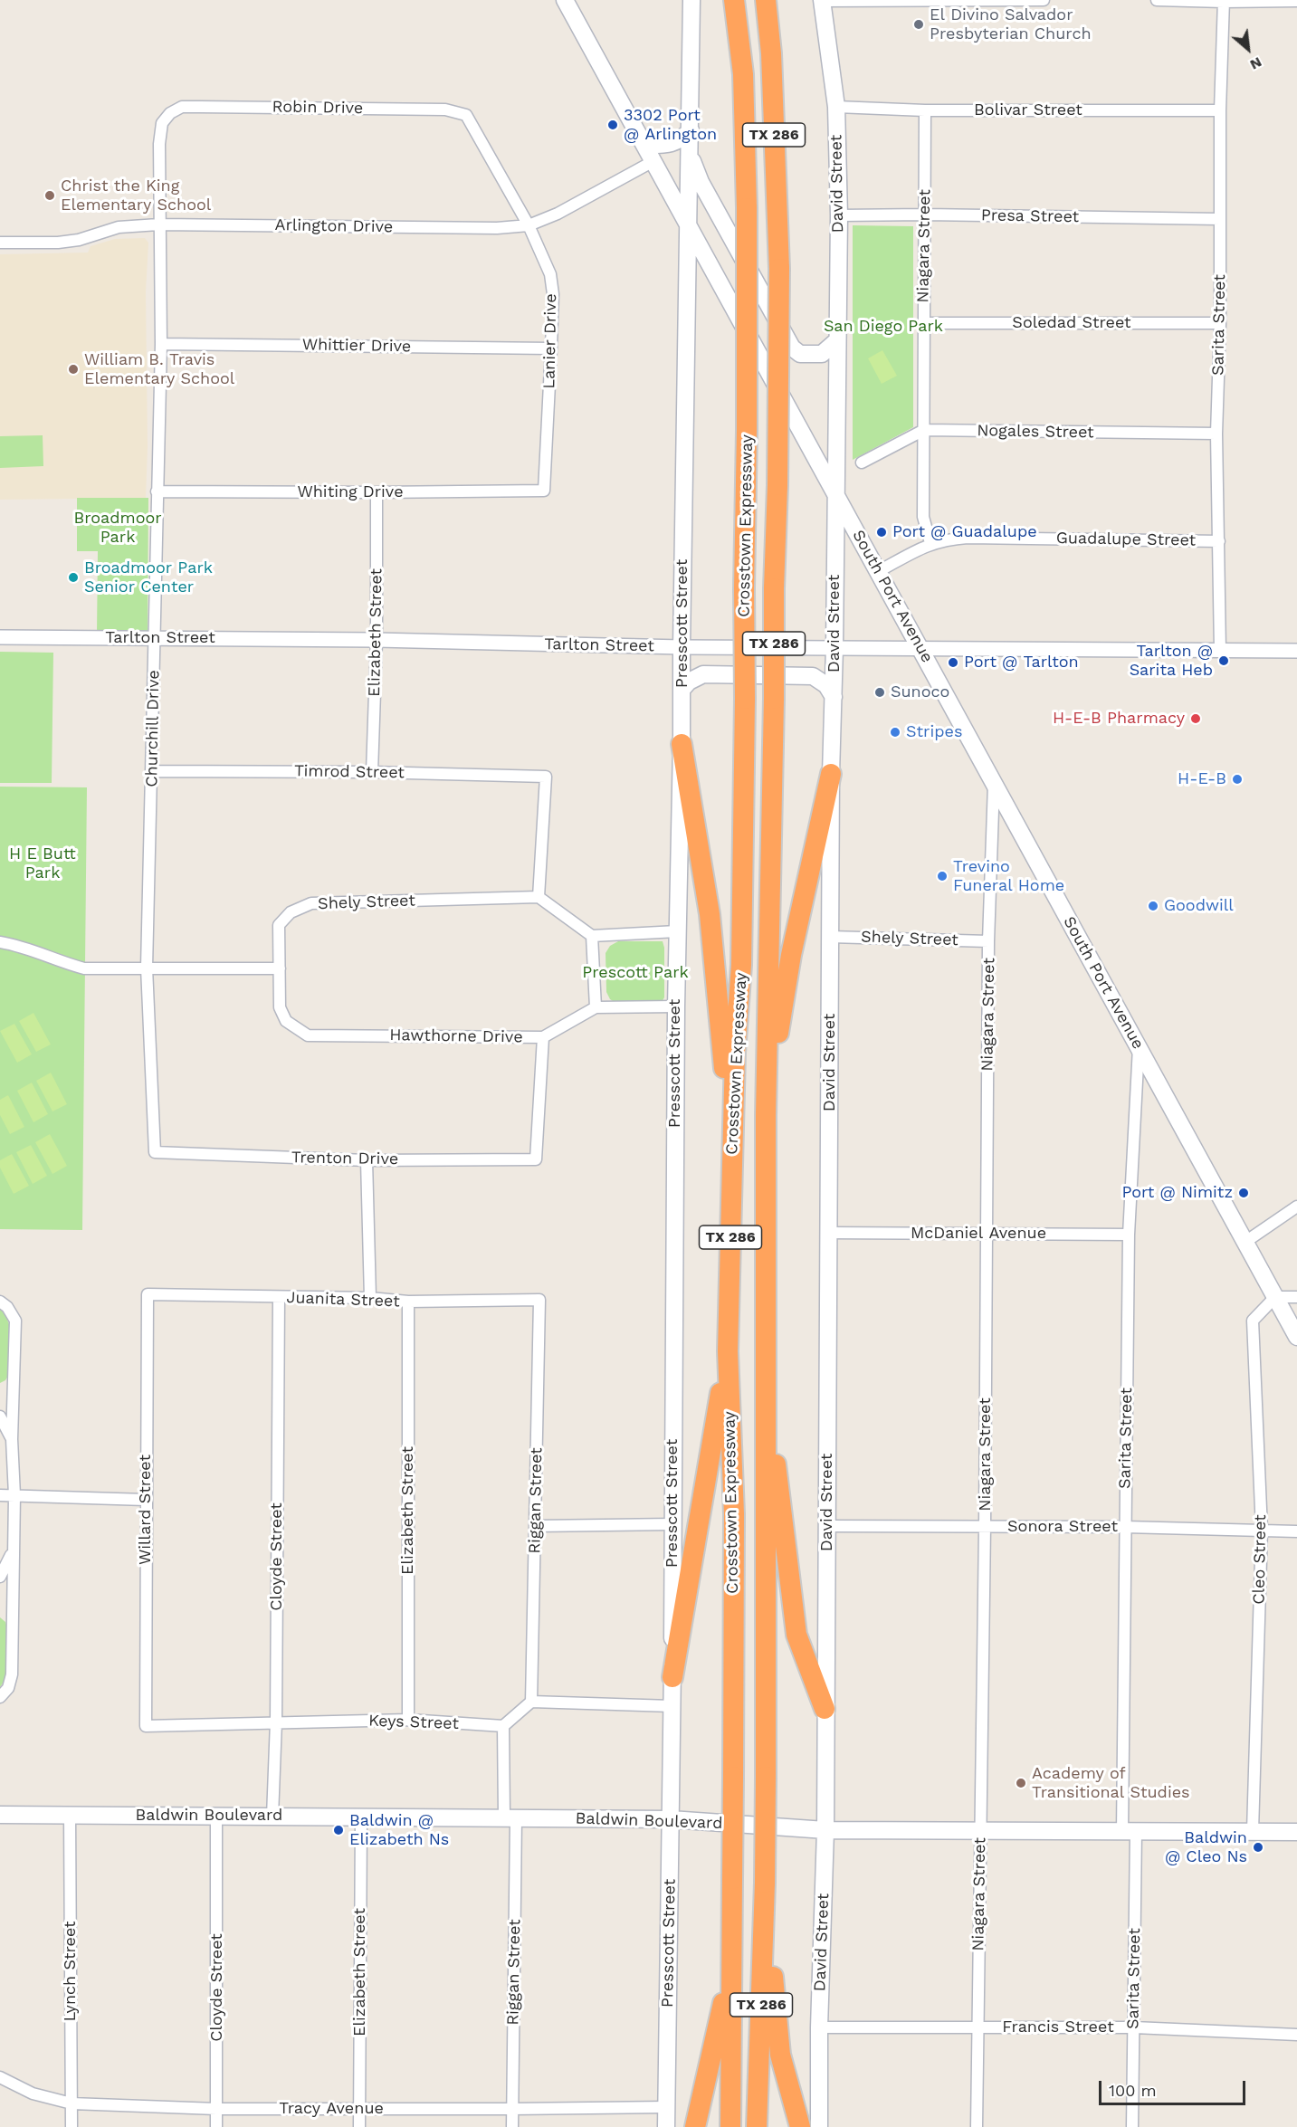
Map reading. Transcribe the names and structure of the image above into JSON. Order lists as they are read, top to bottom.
{
  "streets": {
    "highway": ["TX 286", "Crosstown Expressway"],
    "main road": [
      "David Street",
      "South Port Avenue",
      "Presscott Street",
      "Baldwin Boulevard"
    ],
    "street": [
      "Robin Drive",
      "Bolivar Street",
      "Presa Street",
      "Arlington Drive",
      "Niagara Street",
      "Soledad Street",
      "Sarita Street",
      "Lanier Drive",
      "Whittier Drive",
      "Nogales Street",
      "Whiting Drive",
      "Guadalupe Street",
      "Elizabeth Street",
      "Tarlton Street",
      "Churchill Drive",
      "Timrod Street",
      "Shely Street",
      "Hawthorne Drive",
      "Trenton Drive",
      "McDaniel Avenue",
      "Juanita Street",
      "Riggan Street",
      "Willard Street",
      "Sonora Street",
      "Cloyde Street",
      "Cleo Street",
      "Keys Street",
      "Lynch Street",
      "Francis Street",
      "Tracy Avenue"
    ]
  },
  "crossings": [
    ["Robin Drive", "Lanier Drive"],
    ["Robin Drive", "Churchill Drive"],
    ["Bolivar Street", "David Street"],
    ["Bolivar Street", "Niagara Street"],
    ["Bolivar Street", "Sarita Street"],
    ["David Street", "Presa Street"],
    ["David Street", "South Port Avenue"],
    ["David Street", "Tarlton Street"],
    ["David Street", "Shely Street"],
    ["David Street", "McDaniel Avenue"],
    ["David Street", "Sonora Street"],
    ["David Street", "Baldwin Boulevard"],
    ["David Street", "Francis Street"],
    ["Presa Street", "Niagara Street"],
    ["Presa Street", "Sarita Street"],
    ["Arlington Drive", "Lanier Drive"],
    ["Arlington Drive", "South Port Avenue"],
    ["Arlington Drive", "Churchill Drive"],
    ["Niagara Street", "Soledad Street"],
    ["Niagara Street", "Nogales Street"],
    ["Niagara Street", "Guadalupe Street"],
    ["Niagara Street", "South Port Avenue"],
    ["Niagara Street", "Shely Street"],
    ["Niagara Street", "McDaniel Avenue"],
    ["Niagara Street", "Sonora Street"],
    ["Niagara Street", "Baldwin Boulevard"],
    ["Niagara Street", "Francis Street"],
    ["Soledad Street", "Sarita Street"],
    ["Sarita Street", "Nogales Street"],
    ["Sarita Street", "Guadalupe Street"],
    ["Sarita Street", "South Port Avenue"],
    ["Sarita Street", "Tarlton Street"],
    ["Sarita Street", "McDaniel Avenue"],
    ["Sarita Street", "Sonora Street"],
    ["Sarita Street", "Baldwin Boulevard"],
    ["Sarita Street", "Francis Street"],
    ["Lanier Drive", "Whittier Drive"],
    ["Lanier Drive", "Whiting Drive"],
    ["Whittier Drive", "Churchill Drive"],
    ["Whiting Drive", "Elizabeth Street"],
    ["Whiting Drive", "Churchill Drive"],
    ["Guadalupe Street", "South Port Avenue"],
    ["South Port Avenue", "Presscott Street"],
    ["South Port Avenue", "Tarlton Street"],
    ["South Port Avenue", "Cleo Street"],
    ["Presscott Street", "Tarlton Street"],
    ["Presscott Street", "Hawthorne Drive"],
    ["Presscott Street", "Baldwin Boulevard"],
    ["Presscott Street", "Tracy Avenue"],
    ["Elizabeth Street", "Tarlton Street"],
    ["Elizabeth Street", "Timrod Street"],
    ["Elizabeth Street", "Juanita Street"],
    ["Elizabeth Street", "Keys Street"],
    ["Elizabeth Street", "Baldwin Boulevard"],
    ["Elizabeth Street", "Tracy Avenue"],
    ["Tarlton Street", "Churchill Drive"],
    ["Churchill Drive", "Timrod Street"],
    ["Churchill Drive", "Trenton Drive"],
    ["Timrod Street", "Shely Street"],
    ["Shely Street", "Hawthorne Drive"],
    ["Hawthorne Drive", "Trenton Drive"],
    ["Juanita Street", "Riggan Street"],
    ["Juanita Street", "Willard Street"],
    ["Juanita Street", "Cloyde Street"],
    ["Riggan Street", "Keys Street"],
    ["Riggan Street", "Baldwin Boulevard"],
    ["Riggan Street", "Tracy Avenue"],
    ["Willard Street", "Keys Street"],
    ["Sonora Street", "Cleo Street"],
    ["Cloyde Street", "Keys Street"],
    ["Cloyde Street", "Baldwin Boulevard"],
    ["Cloyde Street", "Tracy Avenue"],
    ["Cleo Street", "Baldwin Boulevard"],
    ["Baldwin Boulevard", "Lynch Street"],
    ["Lynch Street", "Tracy Avenue"]
  ],
  "parks": [
    "San Diego Park",
    "Broadmoor Park",
    "H E Butt Park",
    "Prescott Park"
  ],
  "places": [
    "El Divino Salvador Presbyterian Church",
    "3302 Port @ Arlington",
    "Christ the King Elementary School",
    "William B. Travis Elementary School",
    "Port @ Guadalupe",
    "Broadmoor Park Senior Center",
    "Tarlton @ Sarita Heb",
    "Port @ Tarlton",
    "Sunoco",
    "H-E-B Pharmacy",
    "Stripes",
    "H-E-B",
    "Trevino Funeral Home",
    "Goodwill",
    "Port @ Nimitz",
    "Academy of Transitional Studies",
    "Baldwin @ Elizabeth Ns",
    "Baldwin @ Cleo Ns"
  ],
  "scale_bar": "100 m",
  "north": "bottom right"
}
